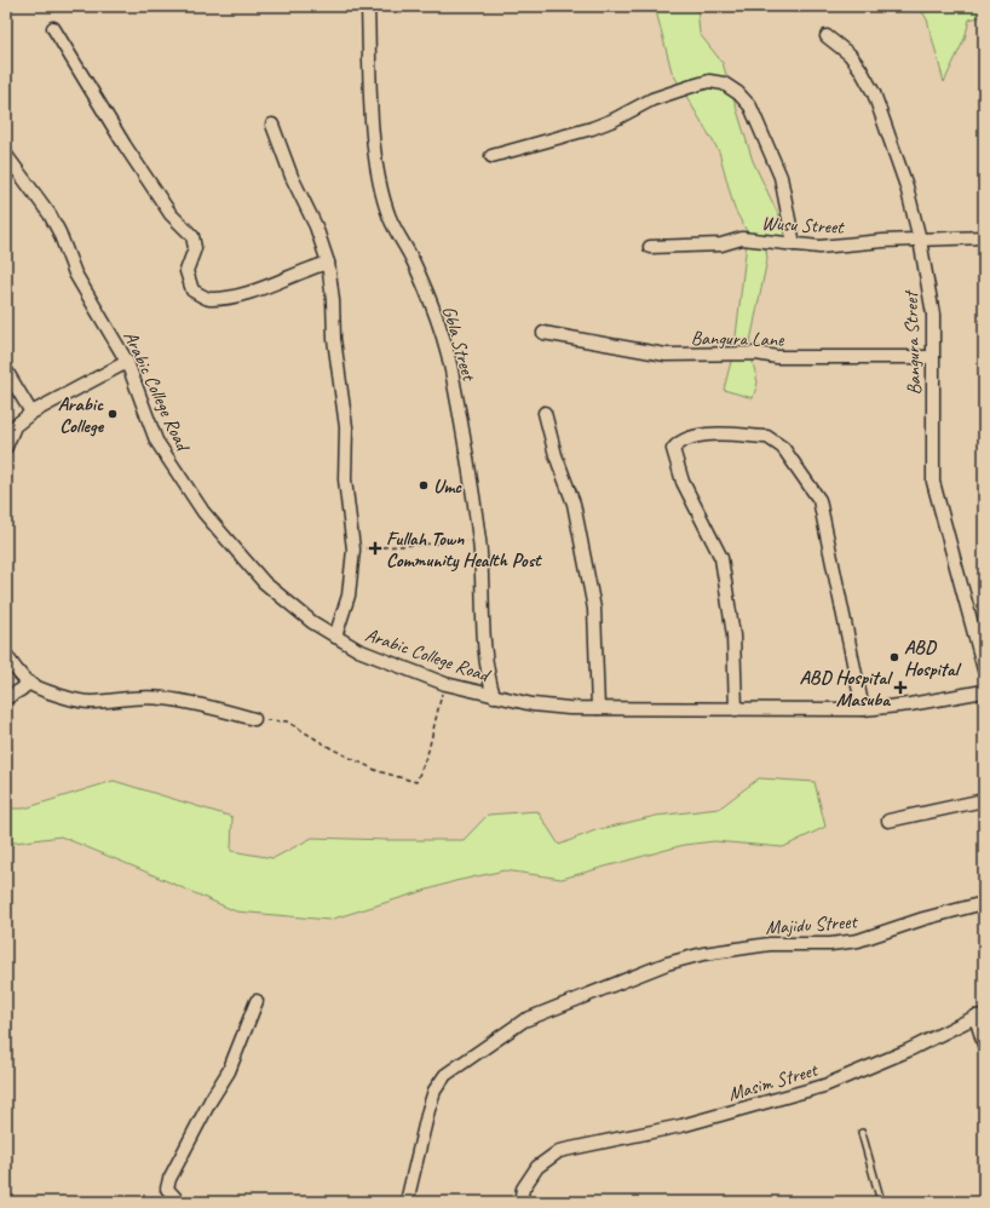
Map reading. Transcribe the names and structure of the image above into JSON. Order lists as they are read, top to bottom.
{
  "streets": {
    "street": [
      "Wusu Street",
      "Bangura Lane",
      "Gbla Street",
      "Bangura Street",
      "Arabic College Road",
      "Majidu Street",
      "Masim Street"
    ]
  },
  "crossings": [
    ["Wusu Street", "Bangura Street"],
    ["Bangura Lane", "Bangura Street"],
    ["Gbla Street", "Arabic College Road"]
  ],
  "places": {
    "other": ["Arabic College", "Umc", "ABD Hospital"],
    "health": ["Fullah Town Community Health Post", "ABD Hospital Masuba"]
  }
}
